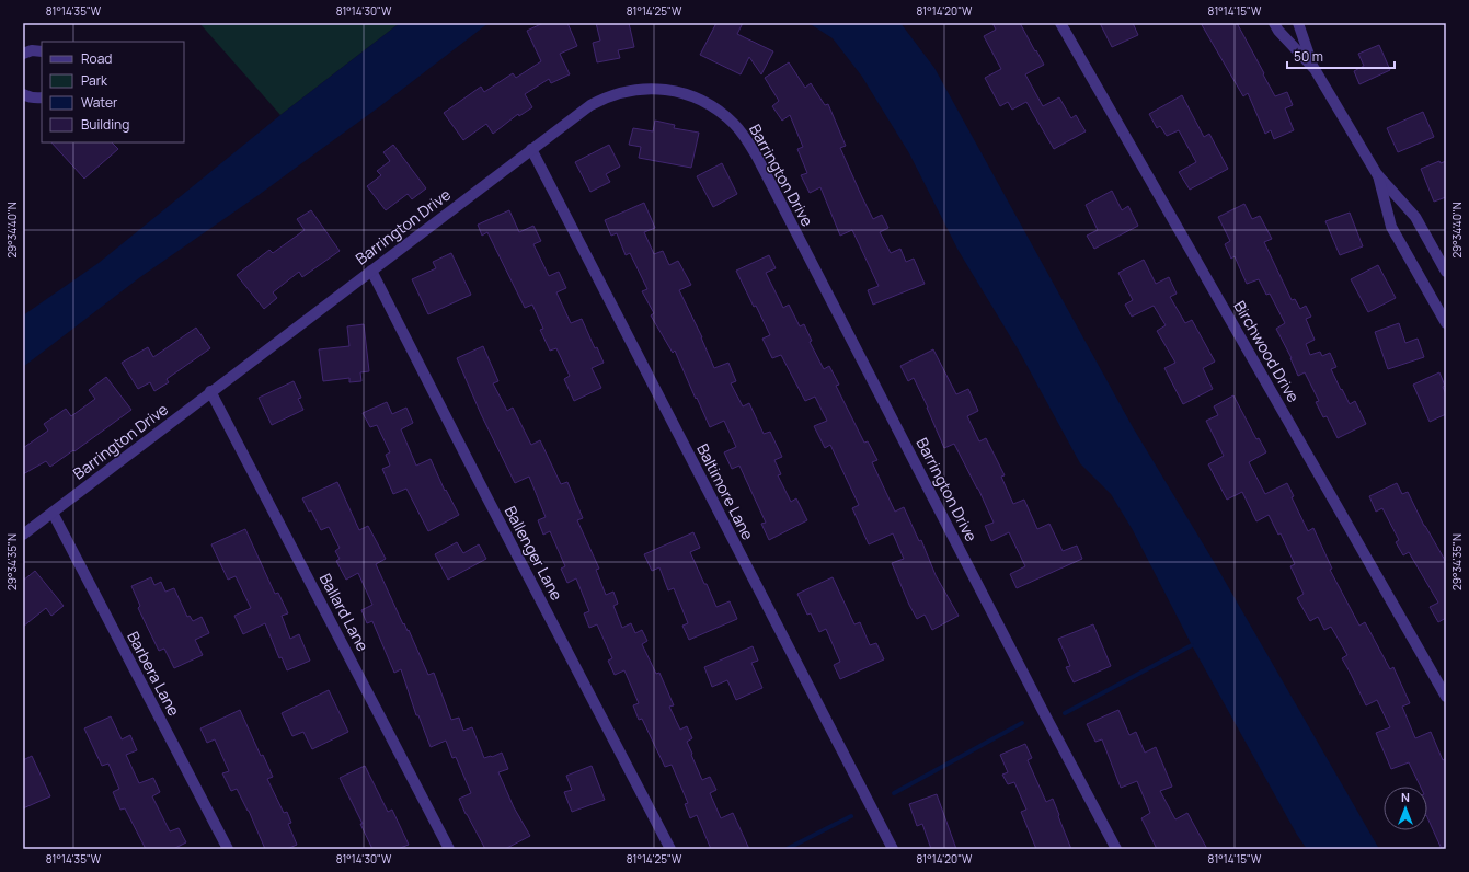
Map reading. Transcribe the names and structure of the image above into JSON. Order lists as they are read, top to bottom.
{
  "streets": {
    "street": [
      "Barrington Drive",
      "Birchwood Drive",
      "Baltimore Lane",
      "Ballenger Lane",
      "Ballard Lane",
      "Barbera Lane"
    ]
  },
  "crossings": [
    ["Barrington Drive", "Baltimore Lane"],
    ["Barrington Drive", "Ballenger Lane"],
    ["Barrington Drive", "Ballard Lane"],
    ["Barrington Drive", "Barbera Lane"]
  ],
  "legend": [
    "Road",
    "Park",
    "Water",
    "Building"
  ],
  "scale_bar": "50 m",
  "north": "top",
  "coordinates": [
    "81°14'35\"W",
    "81°14'30\"W",
    "81°14'25\"W",
    "81°14'20\"W",
    "81°14'15\"W",
    "29°34'40\"N",
    "29°34'35\"N"
  ]
}
